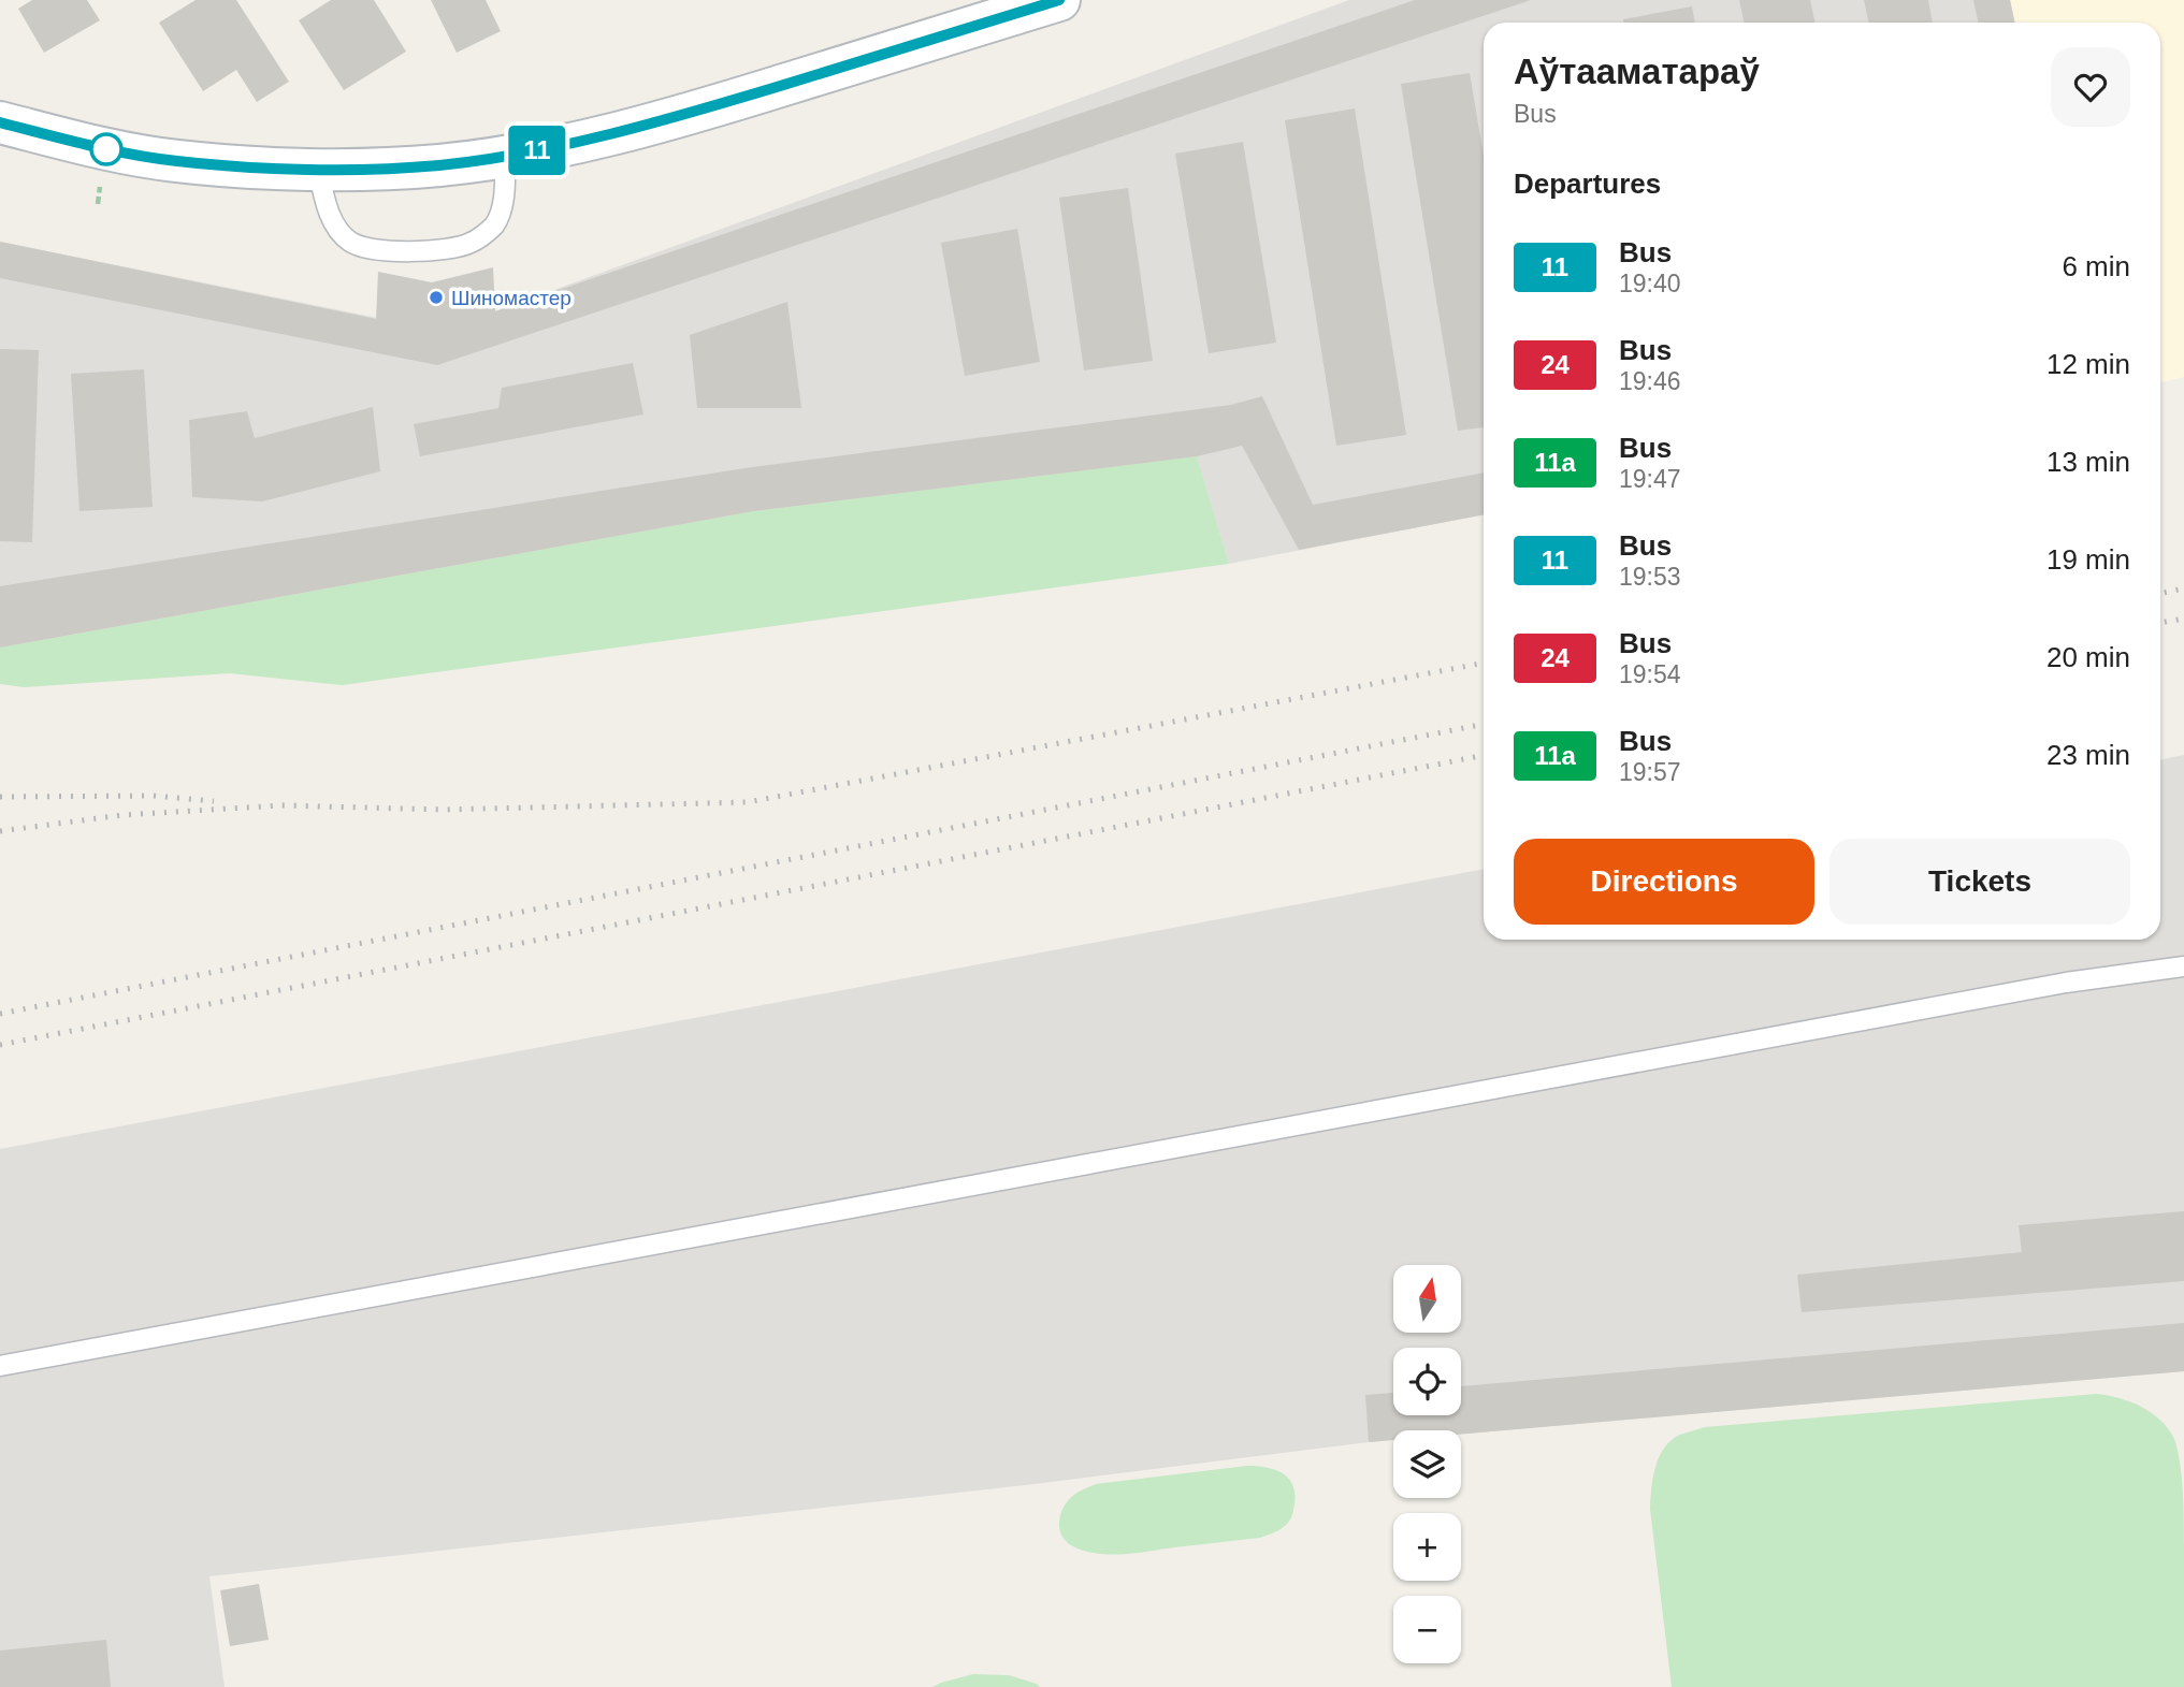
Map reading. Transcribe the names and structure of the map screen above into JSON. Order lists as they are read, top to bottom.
{
  "places": ["Шиномастер"],
  "lines": ["bus line 11"],
  "north": "top",
  "page": {
    "on_map": "11",
    "heading": [
      ["Аўтааматараў", "Bus"],
      "Departures"
    ],
    "list": [
      {
        "mark": "11",
        "name": "Bus",
        "note": "19:40",
        "value": "6 min"
      },
      {
        "mark": "24",
        "name": "Bus",
        "note": "19:46",
        "value": "12 min"
      },
      {
        "mark": "11а",
        "name": "Bus",
        "note": "19:47",
        "value": "13 min"
      },
      {
        "mark": "11",
        "name": "Bus",
        "note": "19:53",
        "value": "19 min"
      },
      {
        "mark": "24",
        "name": "Bus",
        "note": "19:54",
        "value": "20 min"
      },
      {
        "mark": "11а",
        "name": "Bus",
        "note": "19:57",
        "value": "23 min"
      }
    ],
    "buttons": ["Directions", "Tickets"],
    "map_buttons": ["+", "−"]
  }
}
